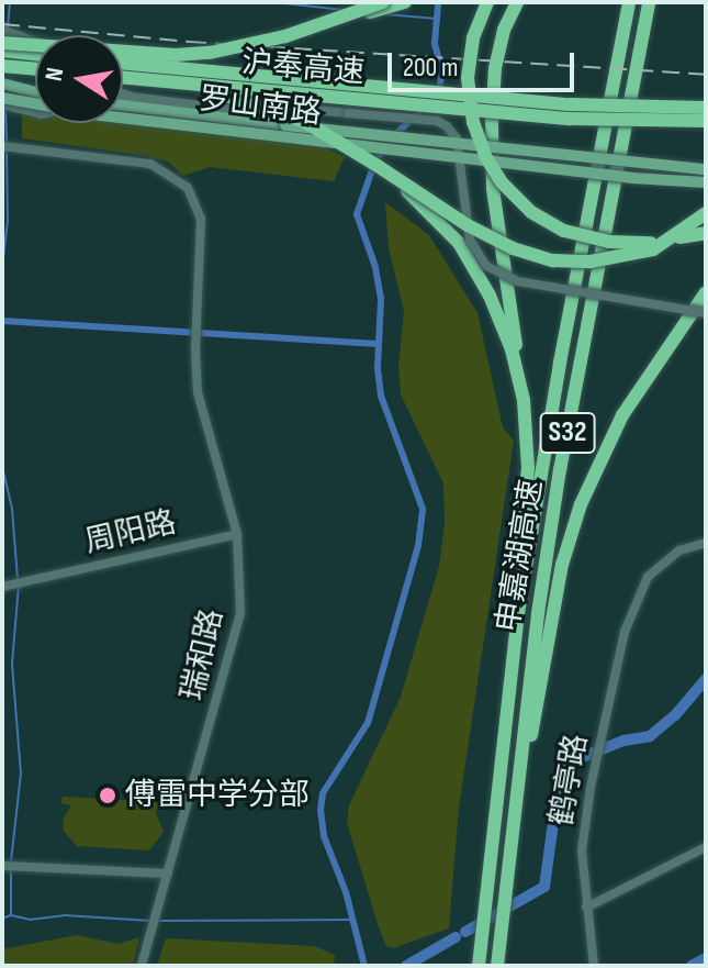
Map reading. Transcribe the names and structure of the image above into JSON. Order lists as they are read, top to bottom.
{
  "streets": {
    "highway": ["沪奉高速", "S32", "申嘉湖高速"],
    "main road": ["罗山南路"],
    "street": ["周阳路", "瑞和路", "鹤亭路"]
  },
  "crossings": [
    ["周阳路", "瑞和路"]
  ],
  "places": ["傅雷中学分部"],
  "scale_bar": "200 m",
  "north": "left"
}
